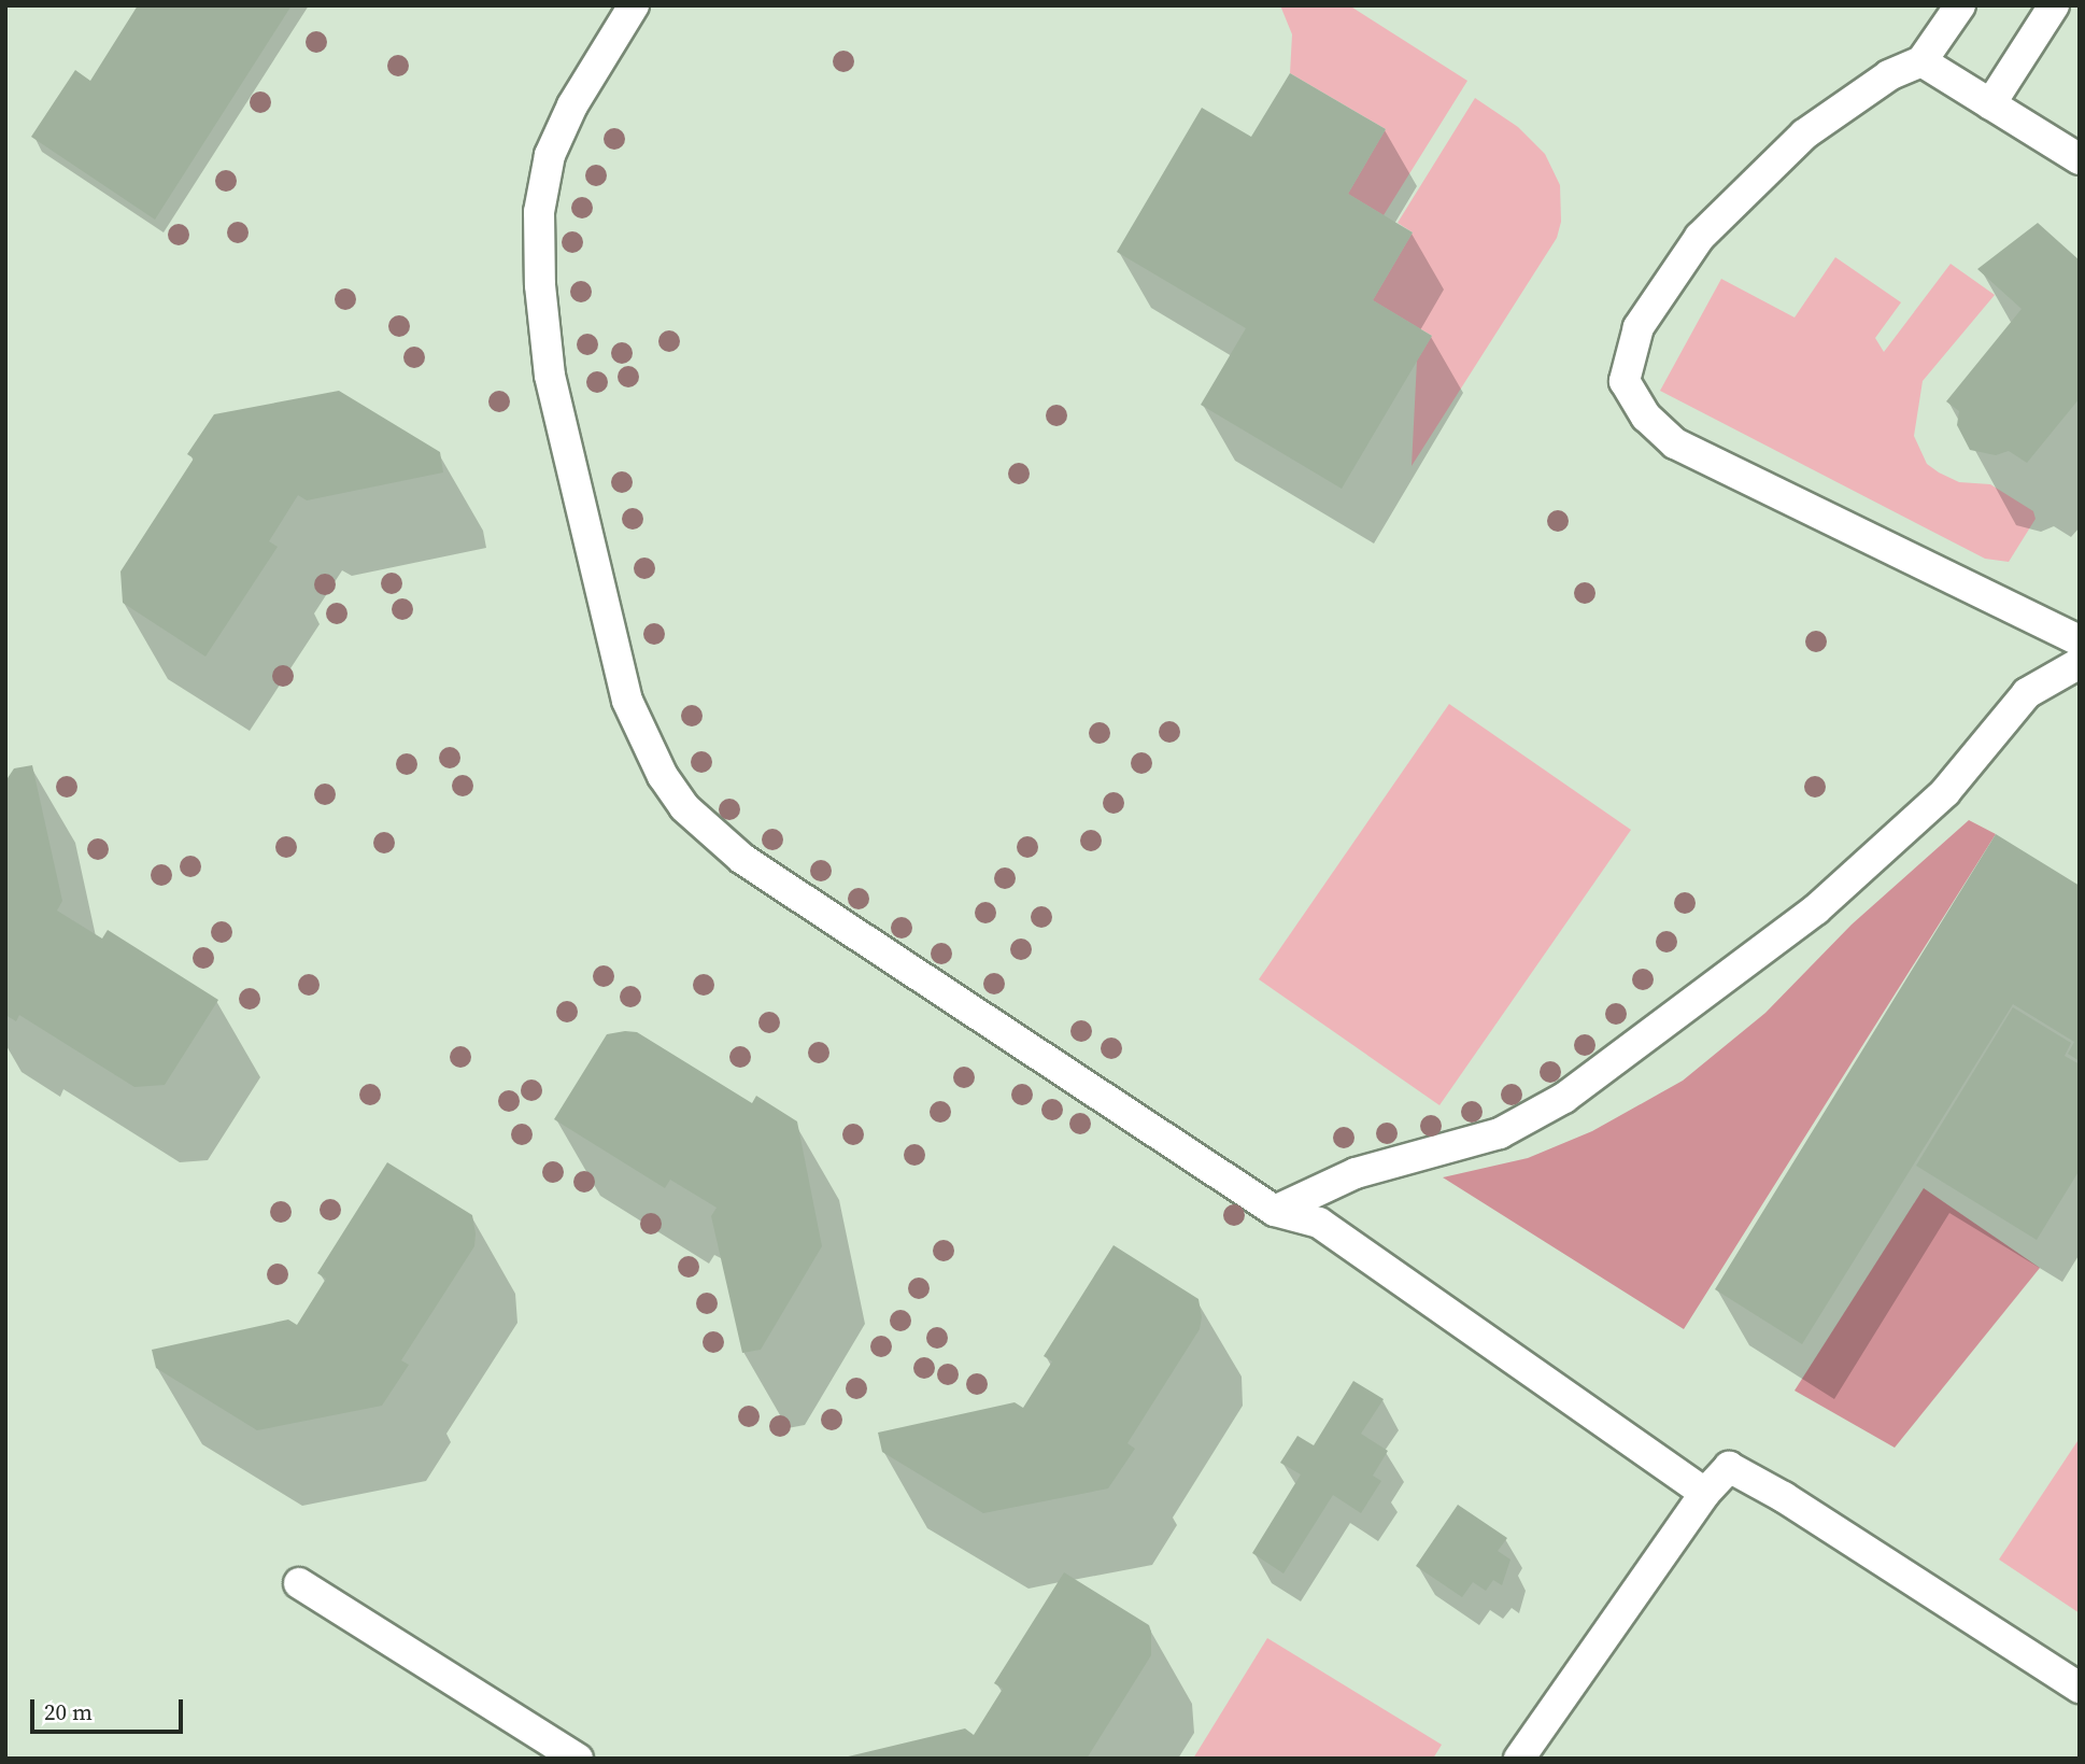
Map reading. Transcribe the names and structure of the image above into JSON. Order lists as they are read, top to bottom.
{
  "scale_bar": "20 m"
}
